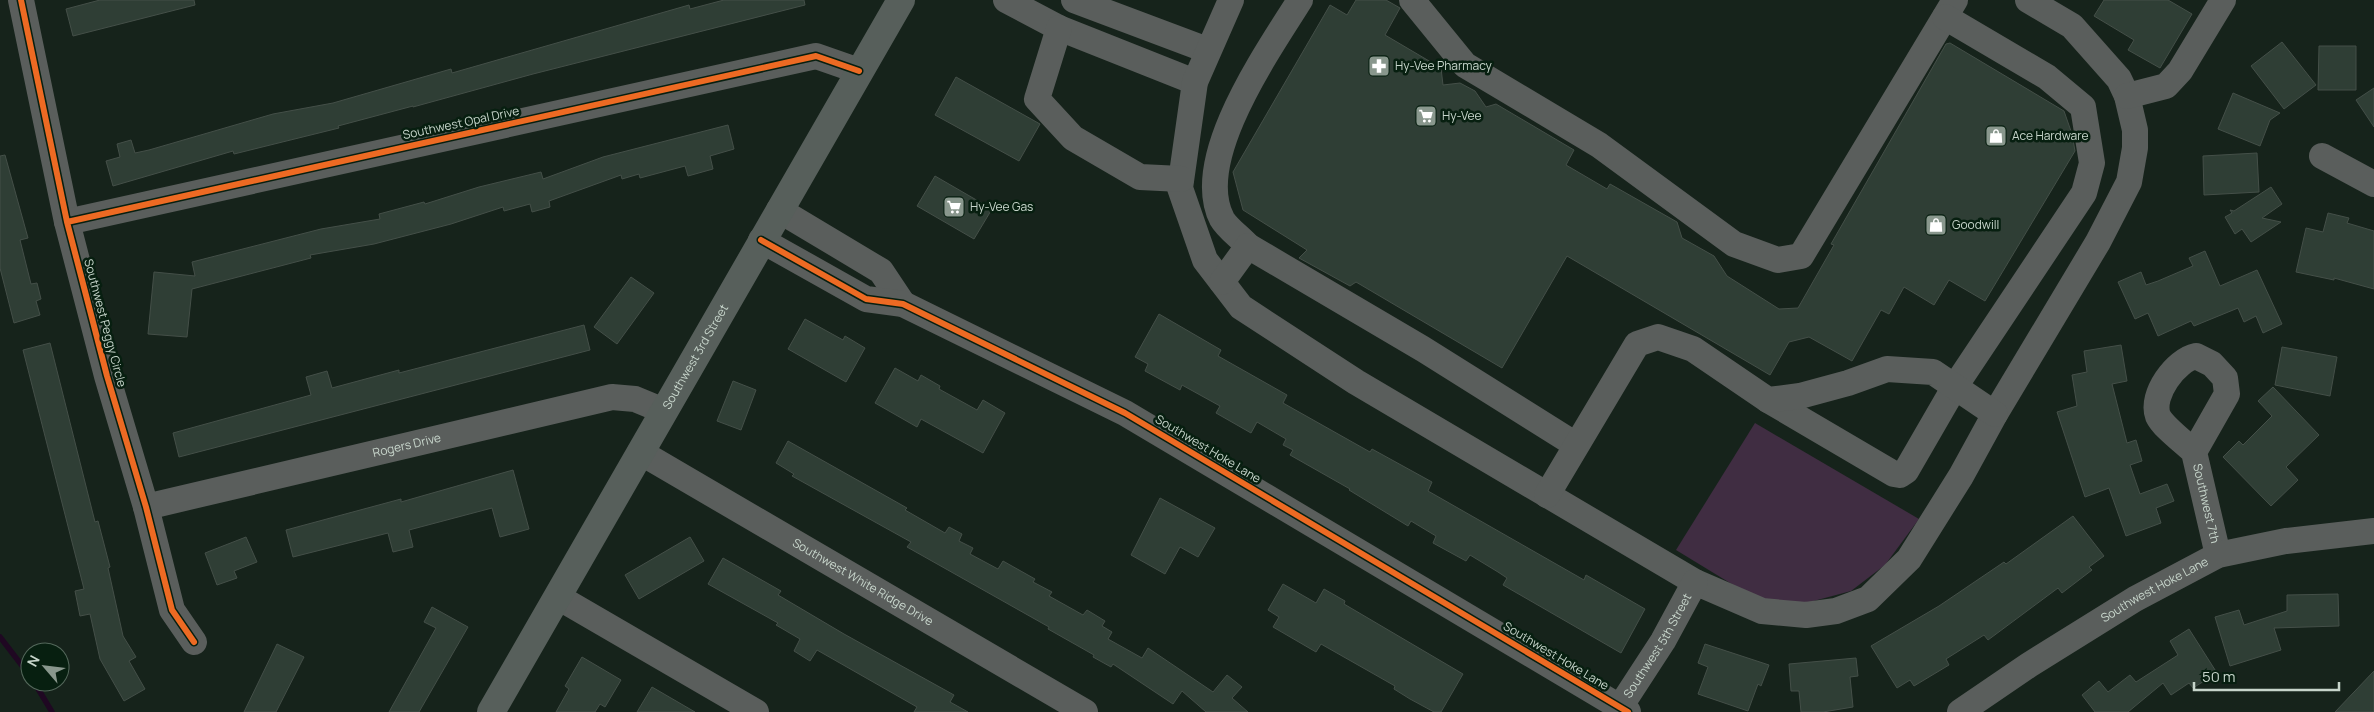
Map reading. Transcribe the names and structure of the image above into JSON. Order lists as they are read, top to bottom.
{
  "streets": {
    "main road": ["Southwest 3rd Street"],
    "street": [
      "Southwest Opal Drive",
      "Southwest Peggy Circle",
      "Rogers Drive",
      "Southwest Hoke Lane",
      "Southwest 7th",
      "Southwest White Ridge Drive",
      "Southwest 5th Street"
    ]
  },
  "crossings": [
    ["Southwest Opal Drive", "Southwest Peggy Circle"],
    ["Southwest Opal Drive", "Southwest 3rd Street"],
    ["Southwest Peggy Circle", "Rogers Drive"],
    ["Southwest 3rd Street", "Rogers Drive"],
    ["Southwest 3rd Street", "Southwest Hoke Lane"],
    ["Southwest 3rd Street", "Southwest White Ridge Drive"],
    ["Southwest Hoke Lane", "Southwest 7th"],
    ["Southwest Hoke Lane", "Southwest 5th Street"]
  ],
  "places": {
    "pharmacy": ["Hy-Vee Pharmacy"],
    "supermarket": ["Hy-Vee", "Hy-Vee Gas"],
    "shop": ["Ace Hardware", "Goodwill"]
  },
  "scale_bar": "50 m",
  "north": "top left"
}
